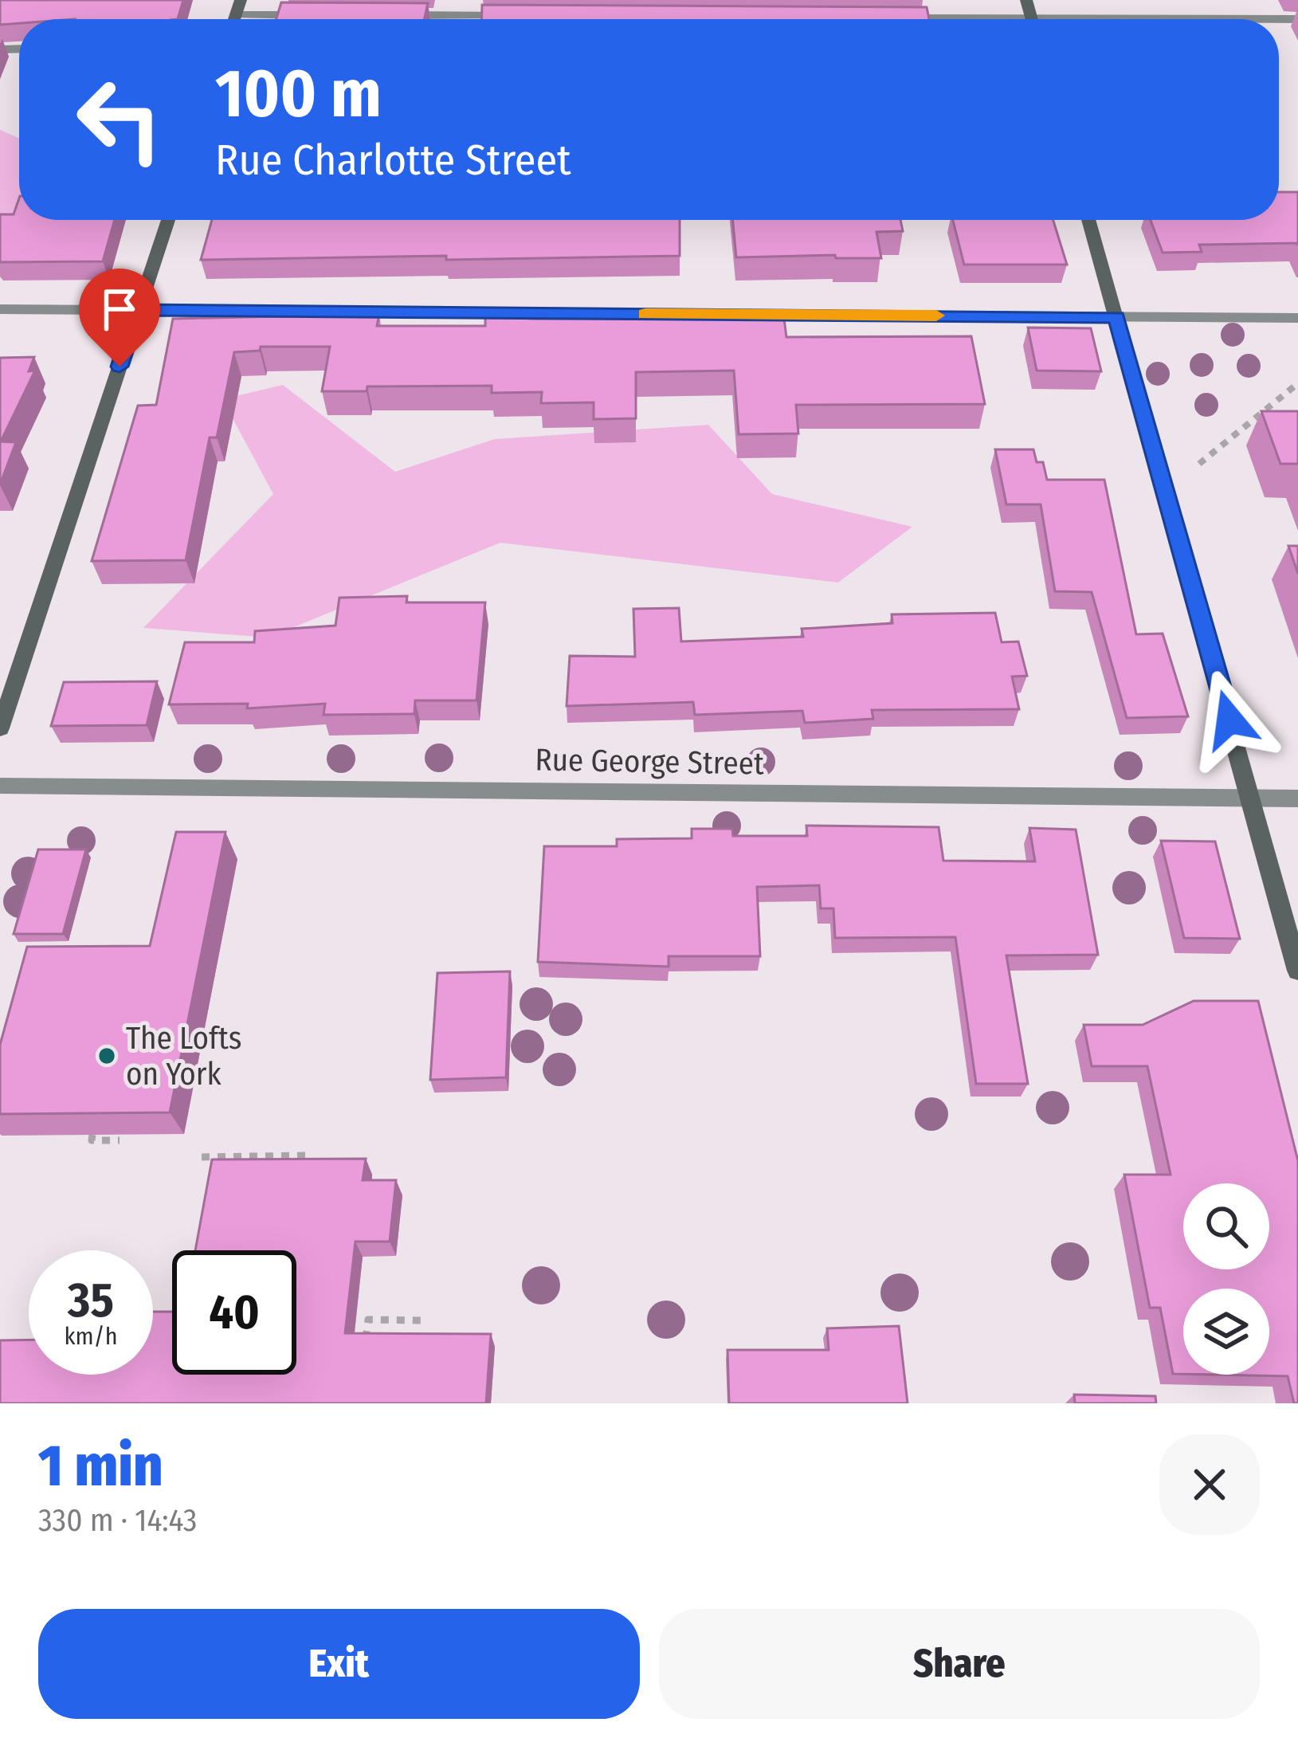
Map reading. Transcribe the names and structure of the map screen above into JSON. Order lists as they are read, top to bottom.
{
  "streets": {
    "street": ["Rue George Street"]
  },
  "places": ["The Lofts on York"],
  "page": {
    "turn": ["100 m", "Rue Charlotte Street"],
    "speed": "35 km/h",
    "limit": "40",
    "heading": ["1 min", "330 m · 14:43"],
    "buttons": ["Exit", "Share"]
  }
}
